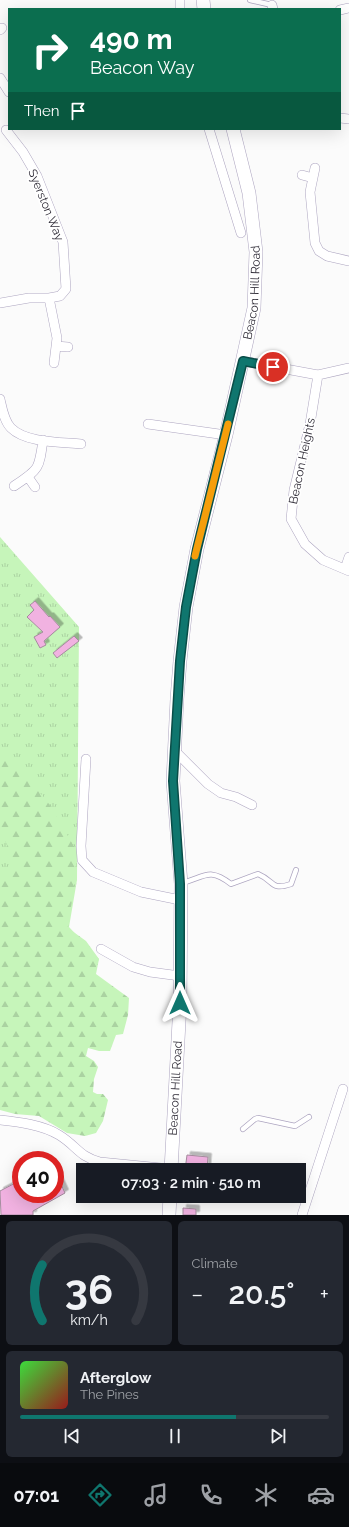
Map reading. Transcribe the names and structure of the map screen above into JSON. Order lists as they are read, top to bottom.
{
  "streets": {
    "street": ["Syerston Way", "Beacon Hill Road", "Beacon Heights"]
  },
  "page": {
    "turn": ["490 m", "Beacon Way"],
    "then": "Then",
    "limit": "40",
    "trip": "07:03 · 2 min · 510 m",
    "tile": "Climate",
    "heat": ["−", "20.5°", "+"],
    "song": ["Afterglow", "The Pines"],
    "tabs": "07:01",
    "gauge": ["36", "km/h"]
  }
}
